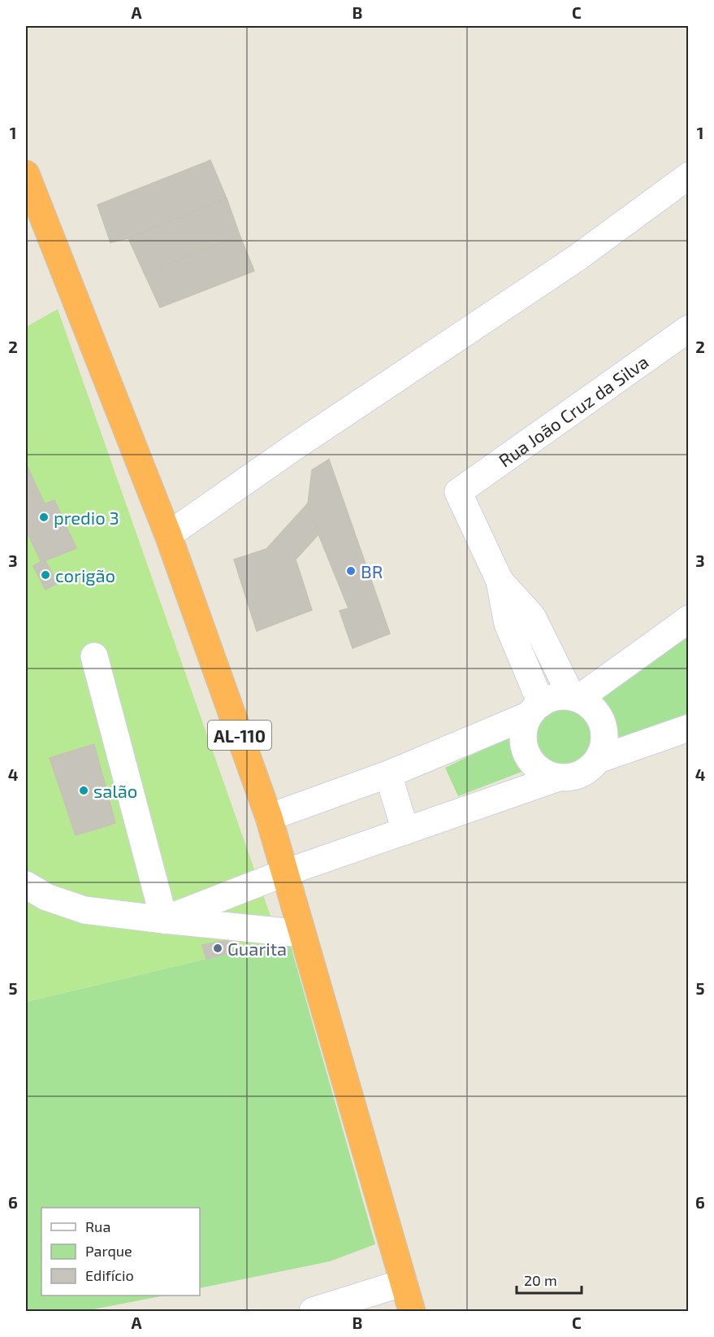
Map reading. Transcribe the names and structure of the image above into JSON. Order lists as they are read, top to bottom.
{
  "streets": {
    "highway": ["AL-110"],
    "street": ["Rua João Cruz da Silva"]
  },
  "places": [
    "predio 3",
    "BR",
    "corigão",
    "salão",
    "Guarita"
  ],
  "legend": ["Rua", "Parque", "Edifício"],
  "scale_bar": "20 m",
  "grid": {
    "columns": ["A", "B", "C"],
    "rows": [
      "1",
      "2",
      "3",
      "4",
      "5",
      "6"
    ]
  }
}
